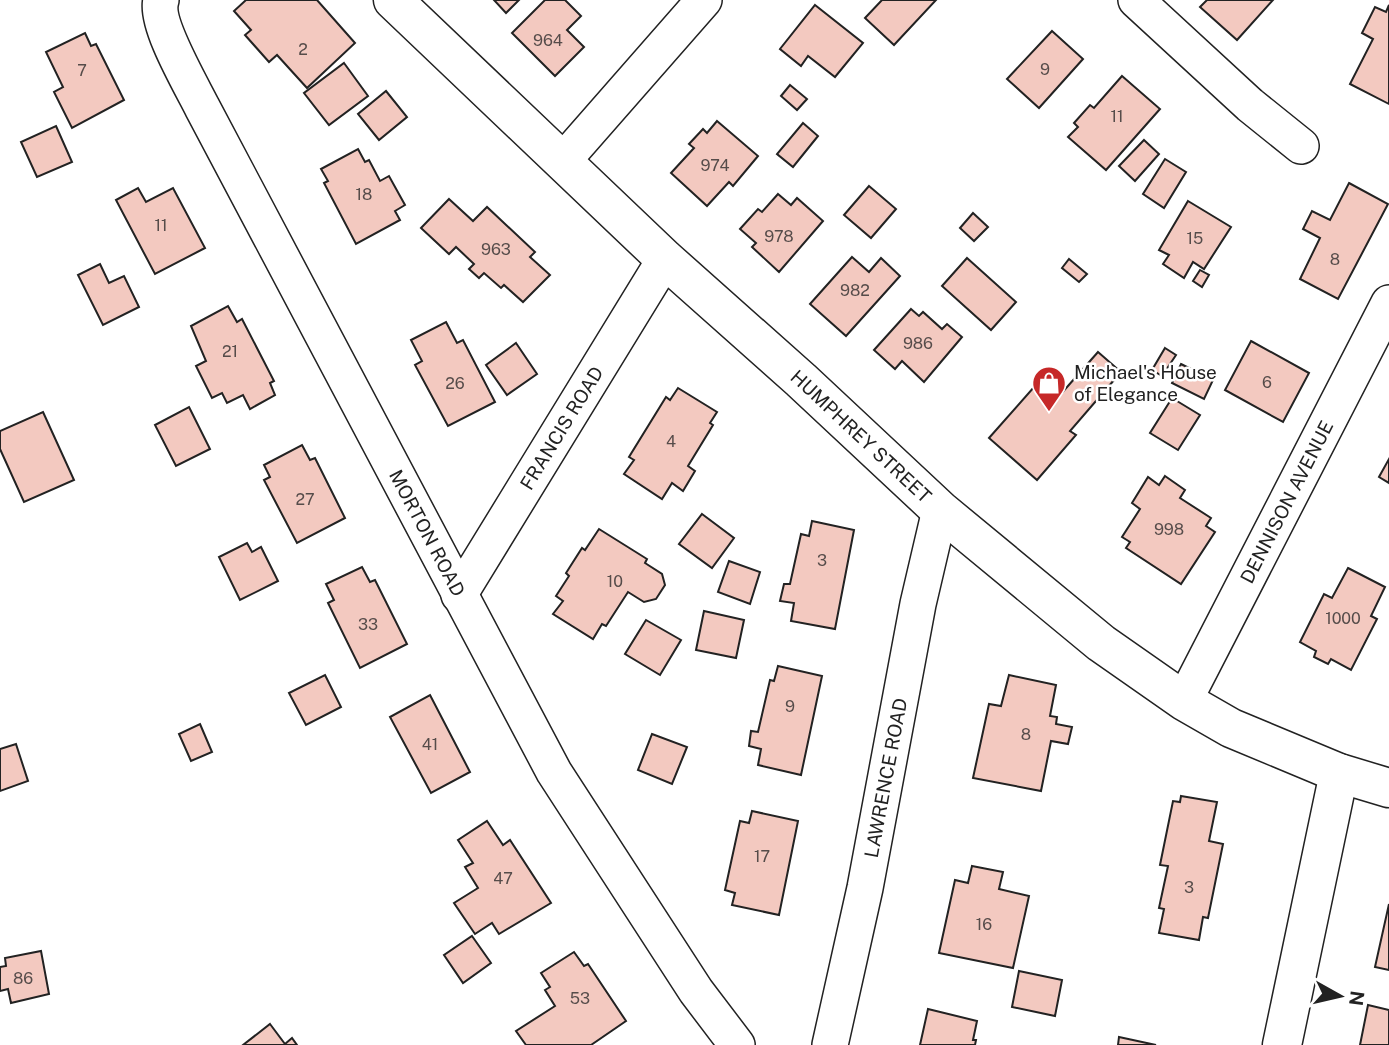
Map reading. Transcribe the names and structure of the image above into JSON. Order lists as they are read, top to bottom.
{
  "streets": {
    "main road": ["HUMPHREY STREET"],
    "street": [
      "FRANCIS ROAD",
      "DENNISON AVENUE",
      "MORTON ROAD",
      "LAWRENCE ROAD"
    ]
  },
  "crossings": [
    ["FRANCIS ROAD", "HUMPHREY STREET"],
    ["FRANCIS ROAD", "MORTON ROAD"],
    ["HUMPHREY STREET", "DENNISON AVENUE"],
    ["HUMPHREY STREET", "LAWRENCE ROAD"]
  ],
  "places": {
    "shop": ["Michael's House of Elegance"]
  },
  "house_numbers": [
    "964",
    "2",
    "9",
    "7",
    "11",
    "974",
    "18",
    "11",
    "978",
    "15",
    "963",
    "8",
    "982",
    "986",
    "21",
    "6",
    "26",
    "4",
    "27",
    "998",
    "3",
    "10",
    "1000",
    "33",
    "9",
    "8",
    "41",
    "17",
    "47",
    "3",
    "16",
    "86",
    "53"
  ],
  "north": "right"
}
